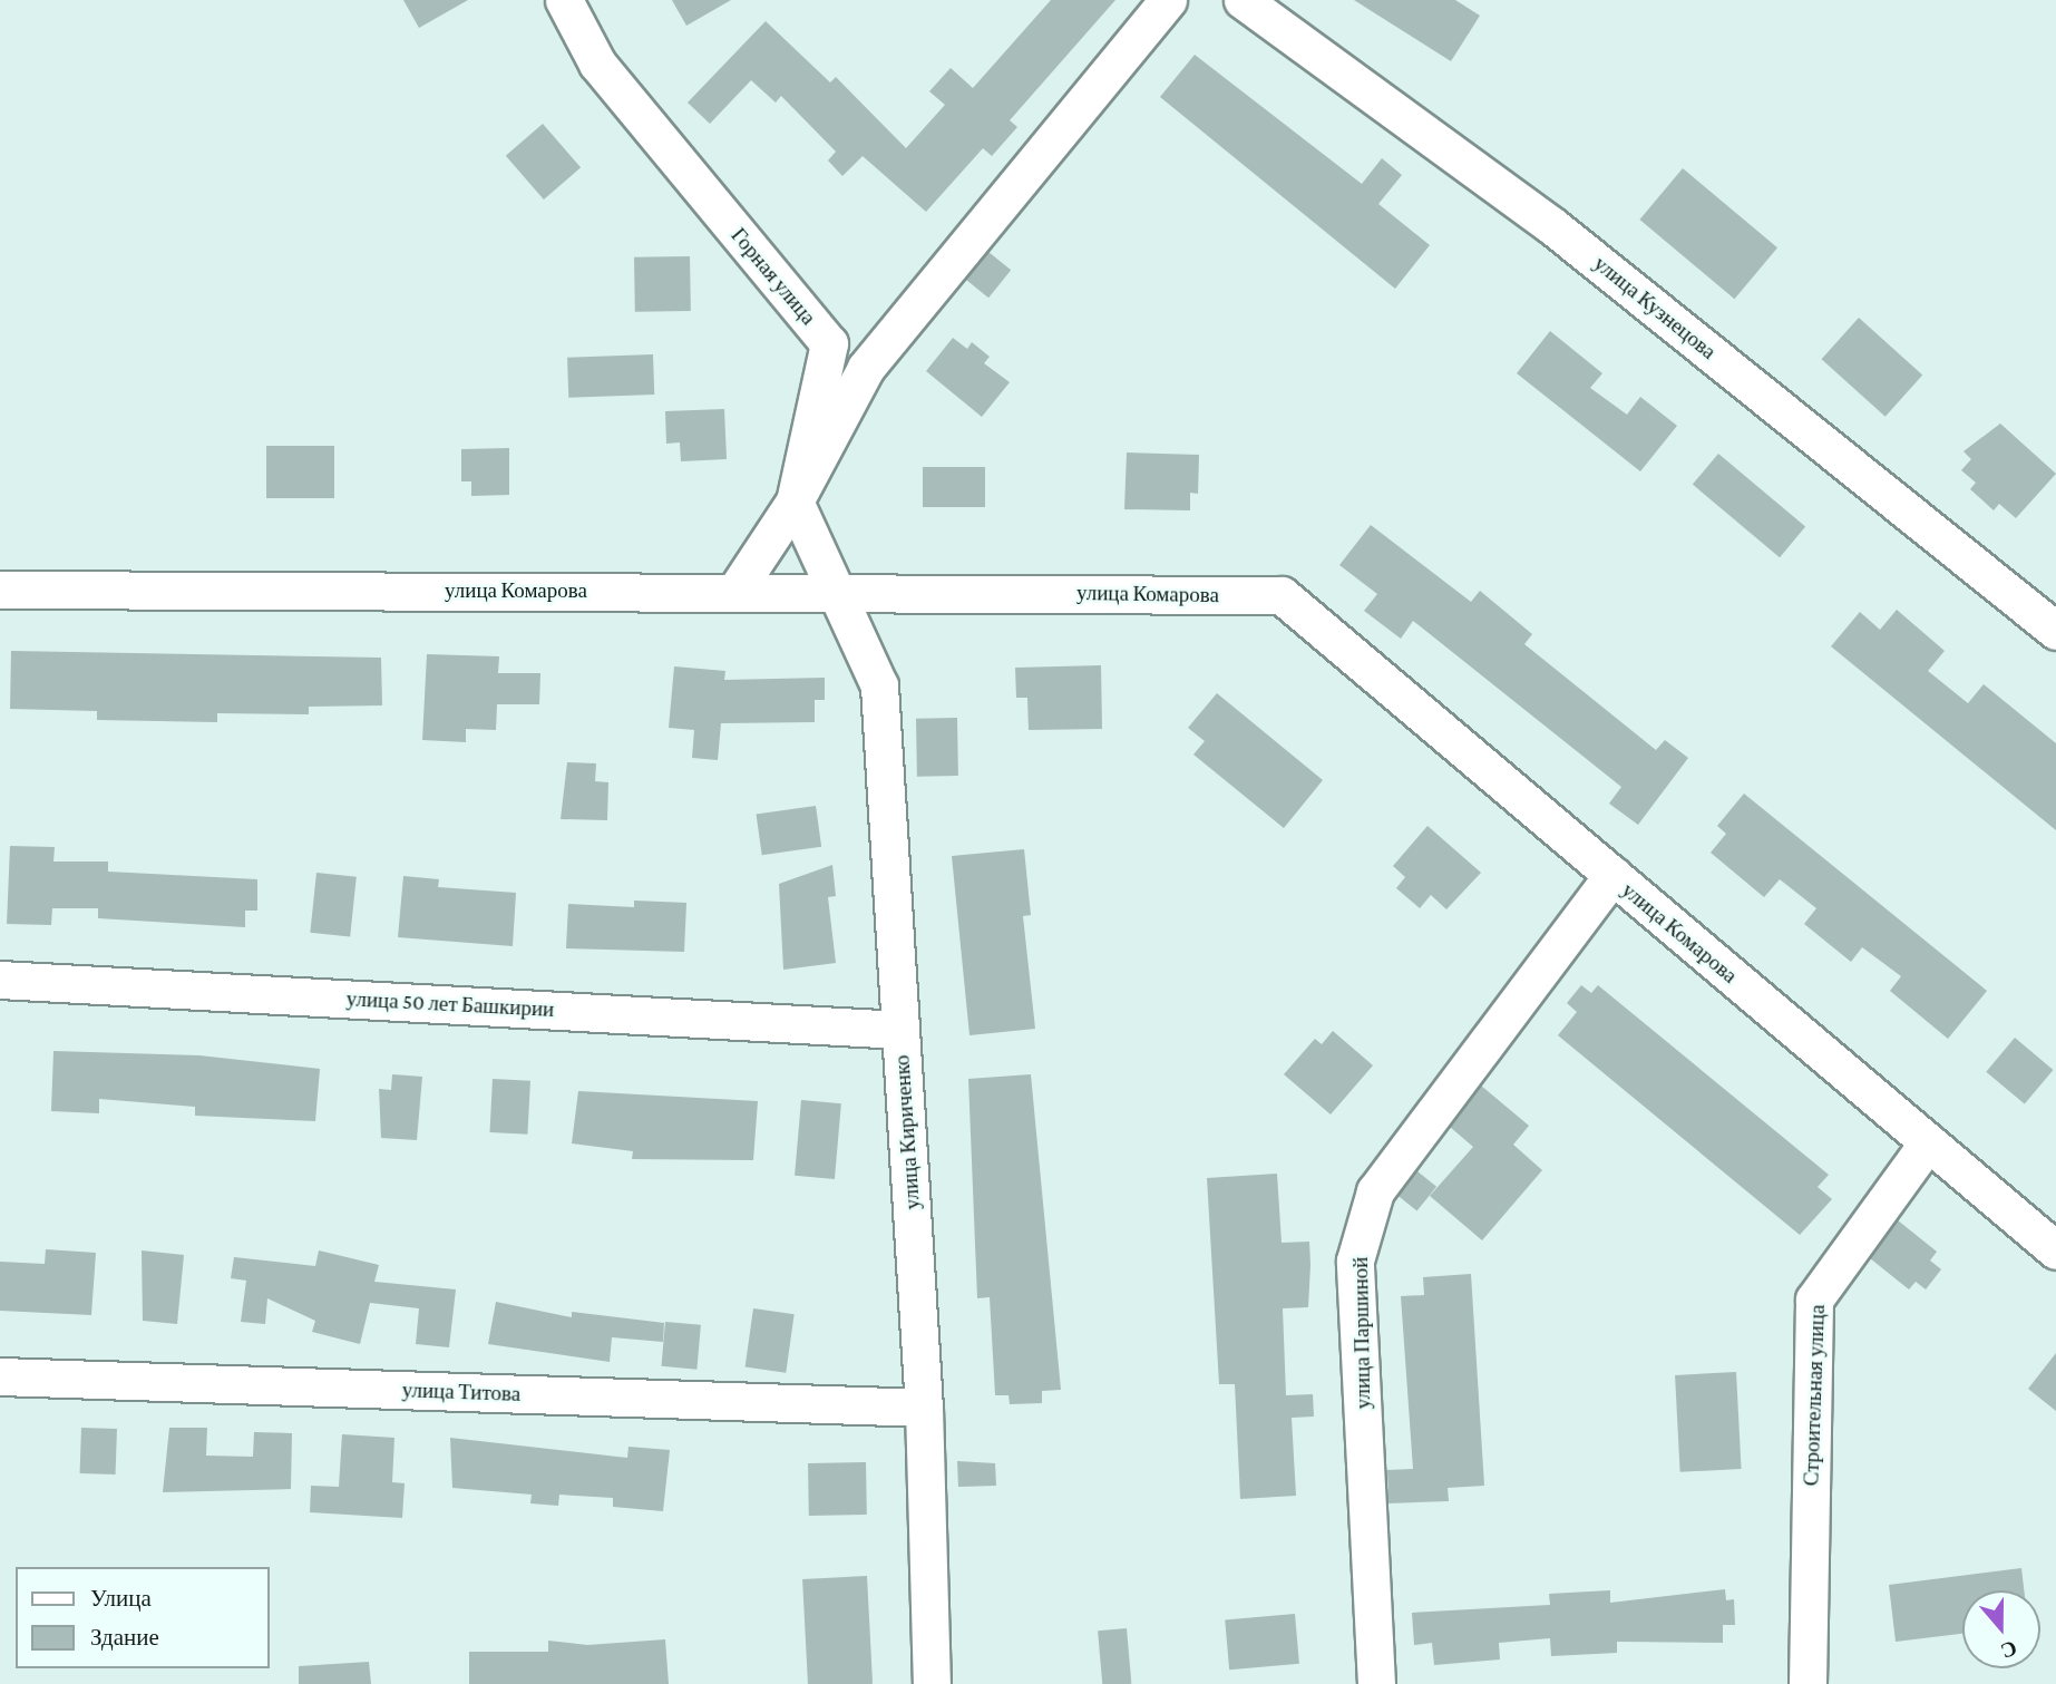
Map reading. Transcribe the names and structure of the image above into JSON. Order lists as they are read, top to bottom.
{
  "streets": {
    "street": [
      "Горная улица",
      "улица Кузнецова",
      "улица Комарова",
      "улица 50 лет Башкирии",
      "улица Кириченко",
      "улица Паршиной",
      "улица Титова",
      "Строительная улица"
    ]
  },
  "crossings": [
    ["улица Комарова", "улица Кириченко"],
    ["улица Комарова", "улица Паршиной"],
    ["улица Комарова", "Строительная улица"],
    ["улица 50 лет Башкирии", "улица Кириченко"],
    ["улица Кириченко", "улица Титова"]
  ],
  "legend": ["Улица", "Здание"],
  "north": "bottom"
}
